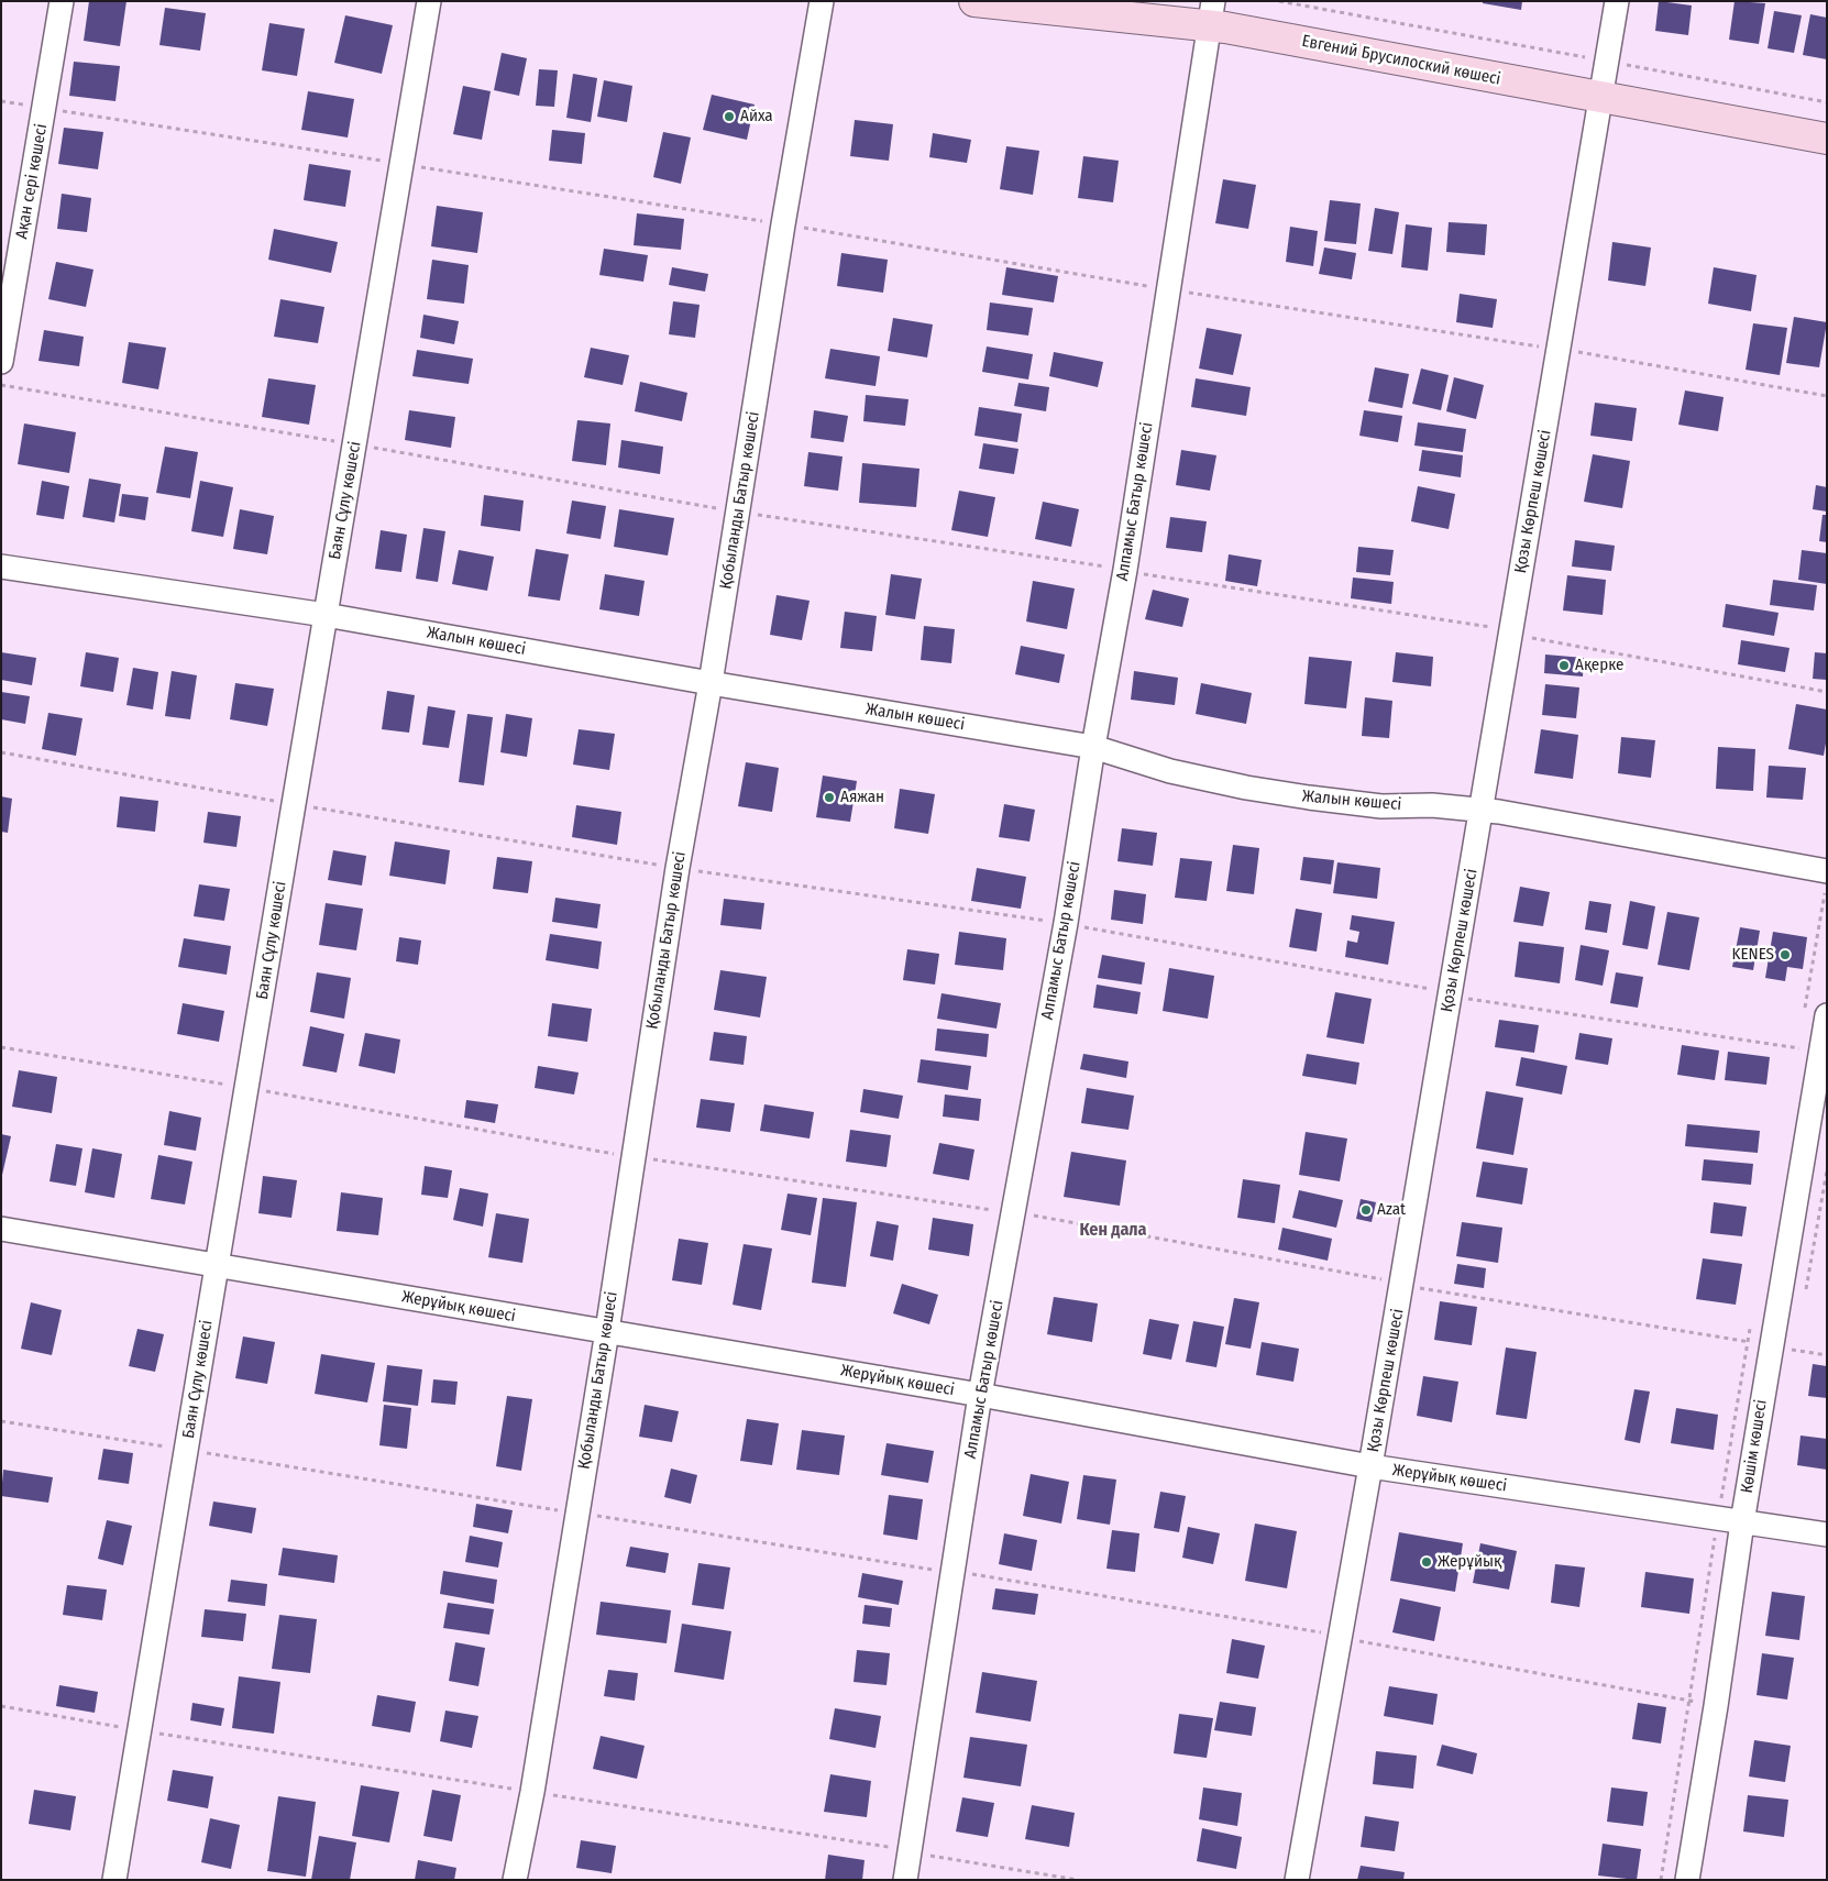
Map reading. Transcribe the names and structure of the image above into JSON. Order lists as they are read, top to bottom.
{
  "streets": {
    "main road": ["Евгений Брусилоский көшесі"],
    "street": [
      "Ақан сері көшесі",
      "Баян Сұлу көшесі",
      "Қобыланды Батыр көшесі",
      "Алпамыс Батыр көшесі",
      "Қозы Көрпеш көшесі",
      "Жалын көшесі",
      "Жерұйық көшесі",
      "Көшім көшесі"
    ]
  },
  "crossings": [
    ["Евгений Брусилоский көшесі", "Алпамыс Батыр көшесі"],
    ["Евгений Брусилоский көшесі", "Қозы Көрпеш көшесі"],
    ["Баян Сұлу көшесі", "Жалын көшесі"],
    ["Баян Сұлу көшесі", "Жерұйық көшесі"],
    ["Қобыланды Батыр көшесі", "Жалын көшесі"],
    ["Қобыланды Батыр көшесі", "Жерұйық көшесі"],
    ["Алпамыс Батыр көшесі", "Жалын көшесі"],
    ["Алпамыс Батыр көшесі", "Жерұйық көшесі"],
    ["Қозы Көрпеш көшесі", "Жалын көшесі"],
    ["Қозы Көрпеш көшесі", "Жерұйық көшесі"],
    ["Жерұйық көшесі", "Көшім көшесі"]
  ],
  "districts": ["Кен дала"],
  "places": [
    "Айха",
    "Ақерке",
    "Аяжан",
    "KENES",
    "Azat",
    "Жерұйық"
  ]
}
